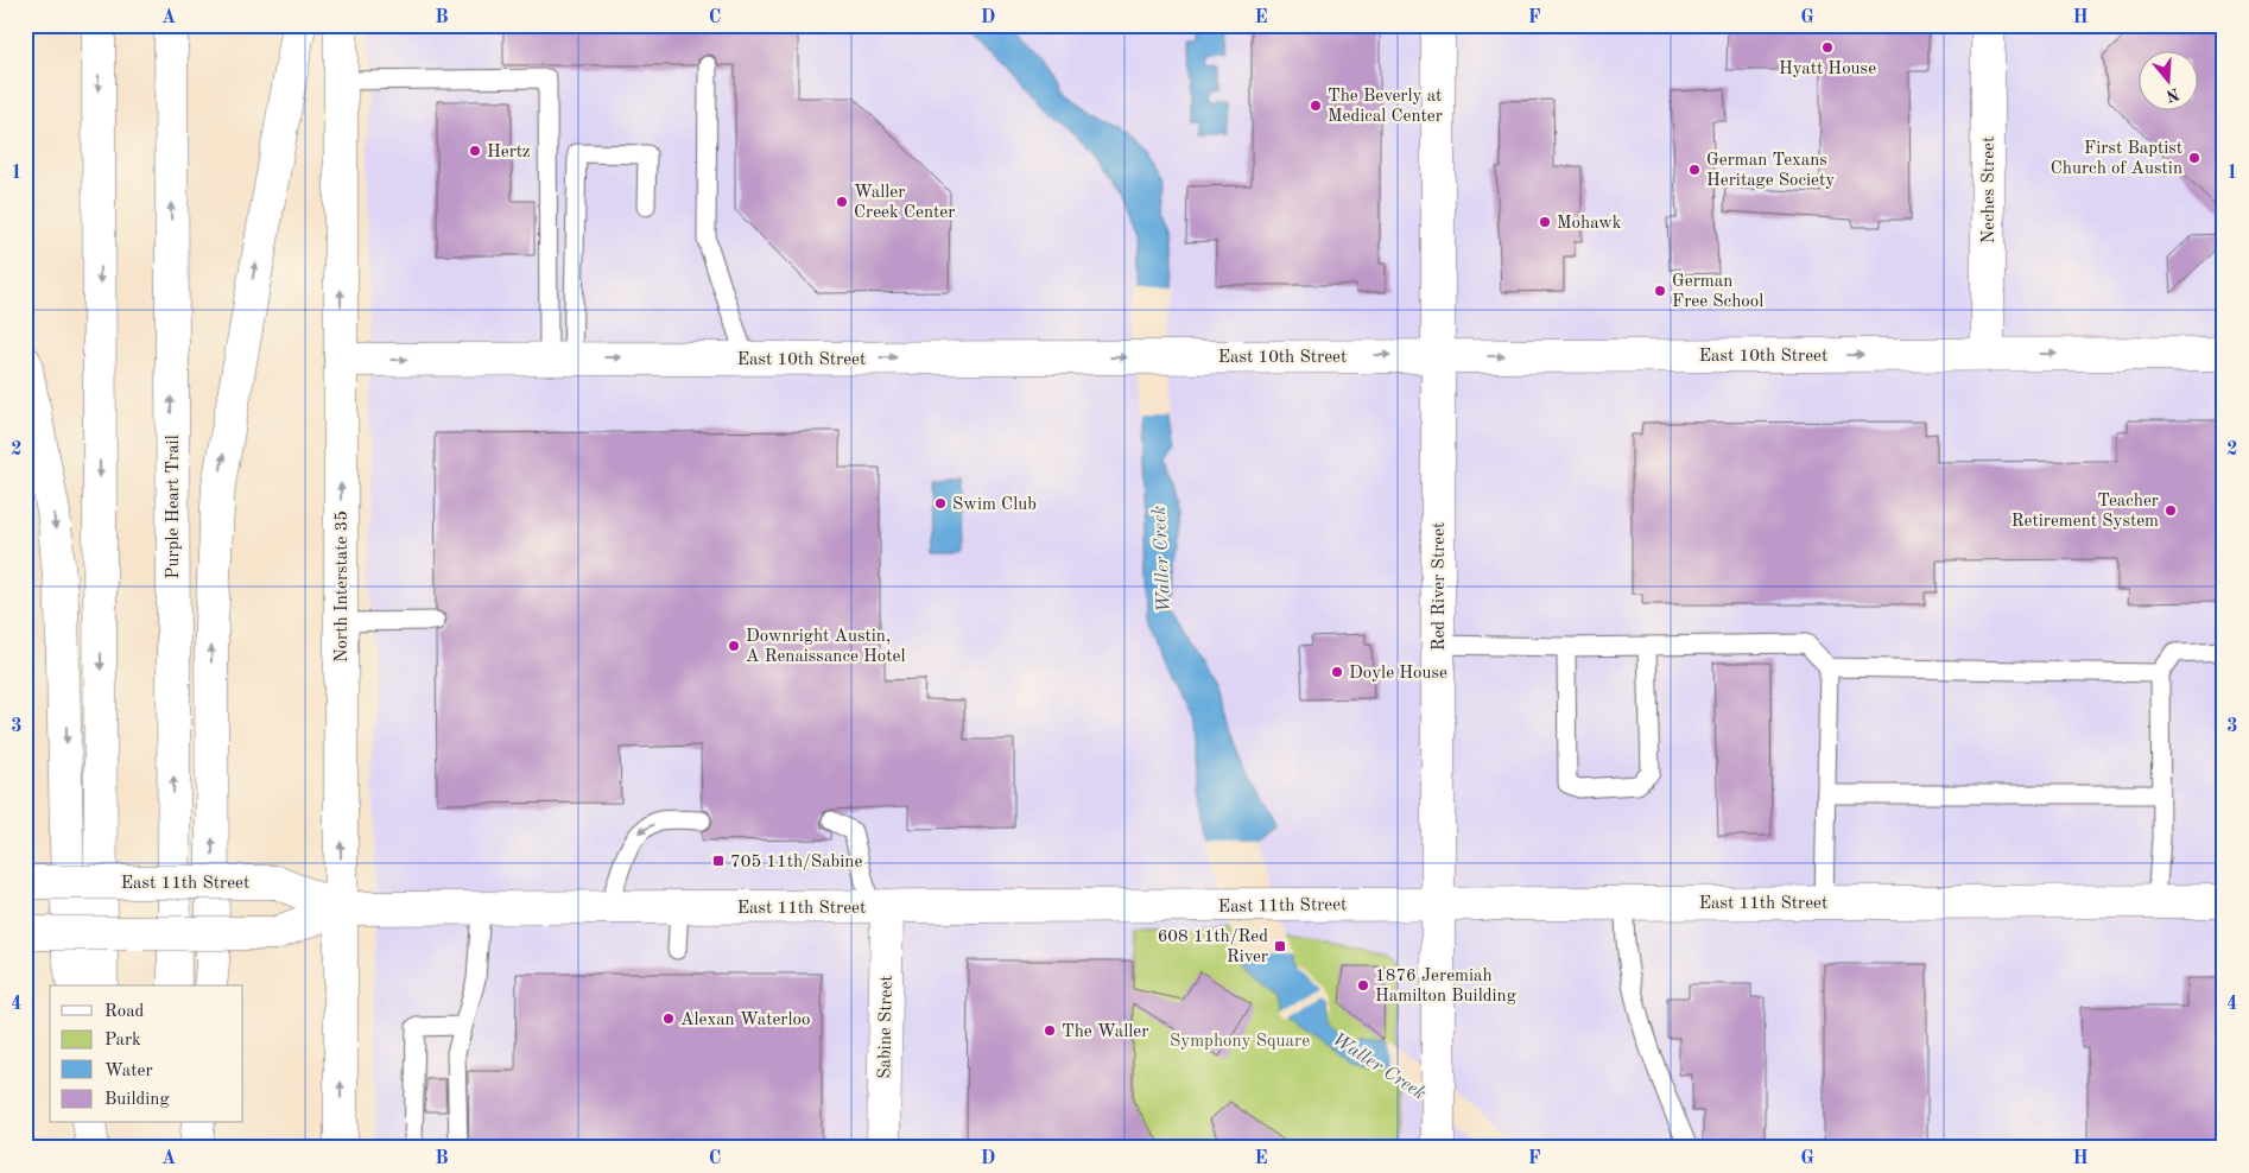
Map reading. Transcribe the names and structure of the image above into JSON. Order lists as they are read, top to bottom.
{
  "streets": {
    "main road": [
      "Neches Street",
      "East 10th Street",
      "Purple Heart Trail",
      "North Interstate 35",
      "Red River Street",
      "East 11th Street",
      "Sabine Street"
    ]
  },
  "crossings": [
    ["Neches Street", "East 10th Street"],
    ["East 10th Street", "North Interstate 35"],
    ["East 10th Street", "Red River Street"],
    ["North Interstate 35", "East 11th Street"],
    ["Red River Street", "East 11th Street"],
    ["East 11th Street", "Sabine Street"]
  ],
  "one_way": ["East 10th Street"],
  "water": ["Waller Creek"],
  "parks": ["Symphony Square"],
  "places": {
    "other": [
      "Hyatt House",
      "The Beverly at Medical Center",
      "Hertz",
      "First Baptist Church of Austin",
      "German Texans Heritage Society",
      "Waller Creek Center",
      "Mohawk",
      "German Free School",
      "Swim Club",
      "Teacher Retirement System",
      "Downright Austin, A Renaissance Hotel",
      "Doyle House",
      "1876 Jeremiah Hamilton Building",
      "Alexan Waterloo",
      "The Waller"
    ],
    "transit": ["705 11th/Sabine", "608 11th/Red River"]
  },
  "legend": [
    "Road",
    "Park",
    "Water",
    "Building"
  ],
  "north": "bottom",
  "grid": {
    "columns": [
      "A",
      "B",
      "C",
      "D",
      "E",
      "F",
      "G",
      "H"
    ],
    "rows": [
      "1",
      "2",
      "3",
      "4"
    ]
  }
}
